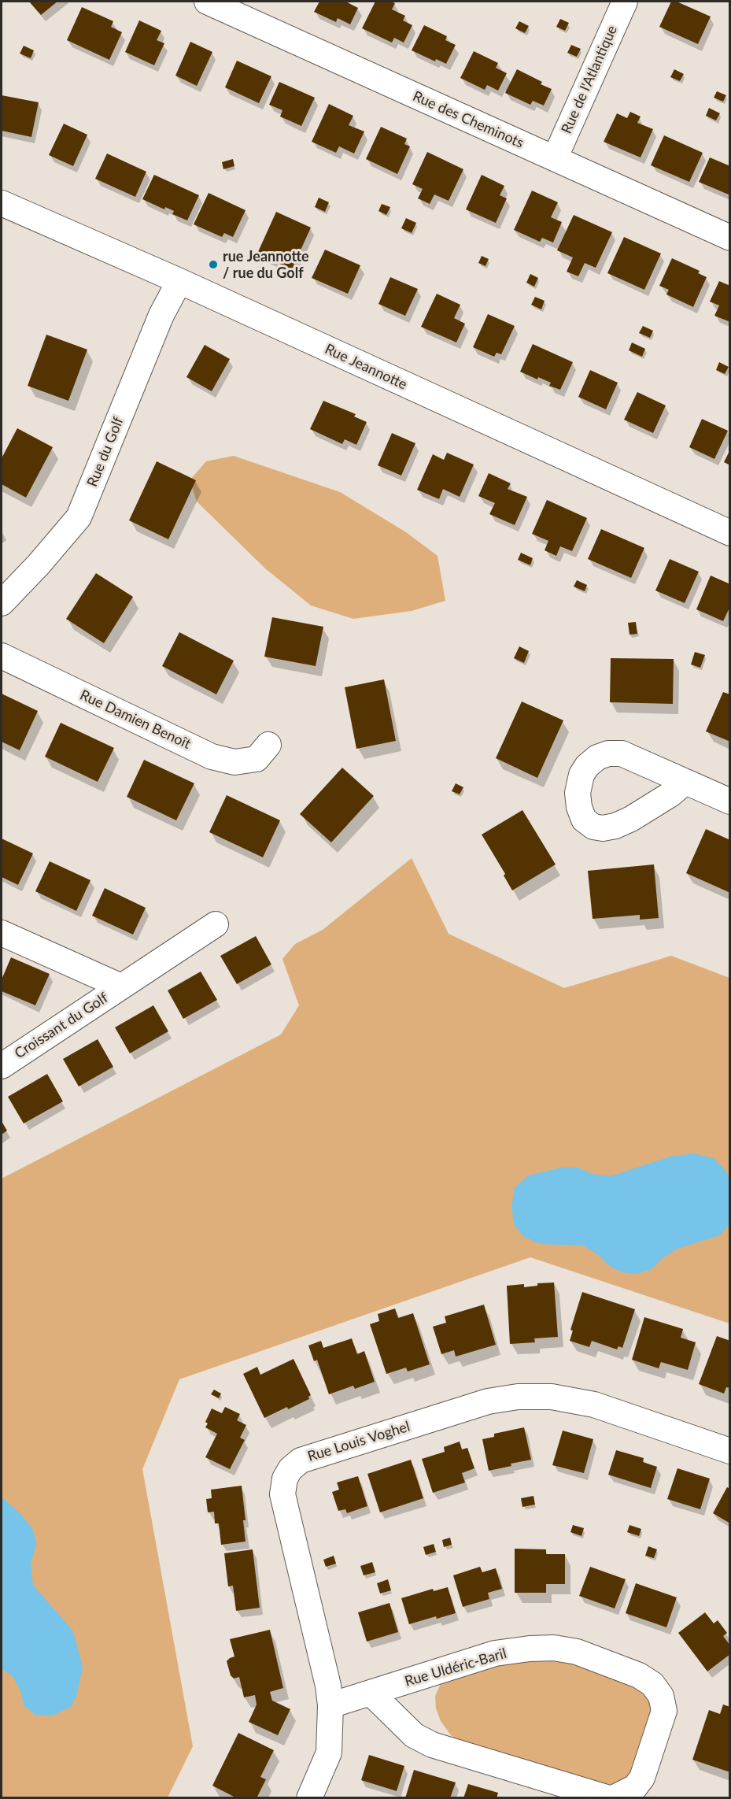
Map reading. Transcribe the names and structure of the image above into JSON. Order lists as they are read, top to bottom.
{
  "streets": {
    "street": [
      "Rue de l'Atlantique",
      "Rue des Cheminots",
      "Rue Jeannotte",
      "Rue du Golf",
      "Rue Damien Benoît",
      "Croissant du Golf",
      "Rue Louis Voghel",
      "Rue Uldéric-Baril"
    ]
  },
  "crossings": [
    ["Rue de l'Atlantique", "Rue des Cheminots"],
    ["Rue Jeannotte", "Rue du Golf"],
    ["Rue Louis Voghel", "Rue Uldéric-Baril"]
  ],
  "places": ["rue Jeannotte / rue du Golf"]
}
